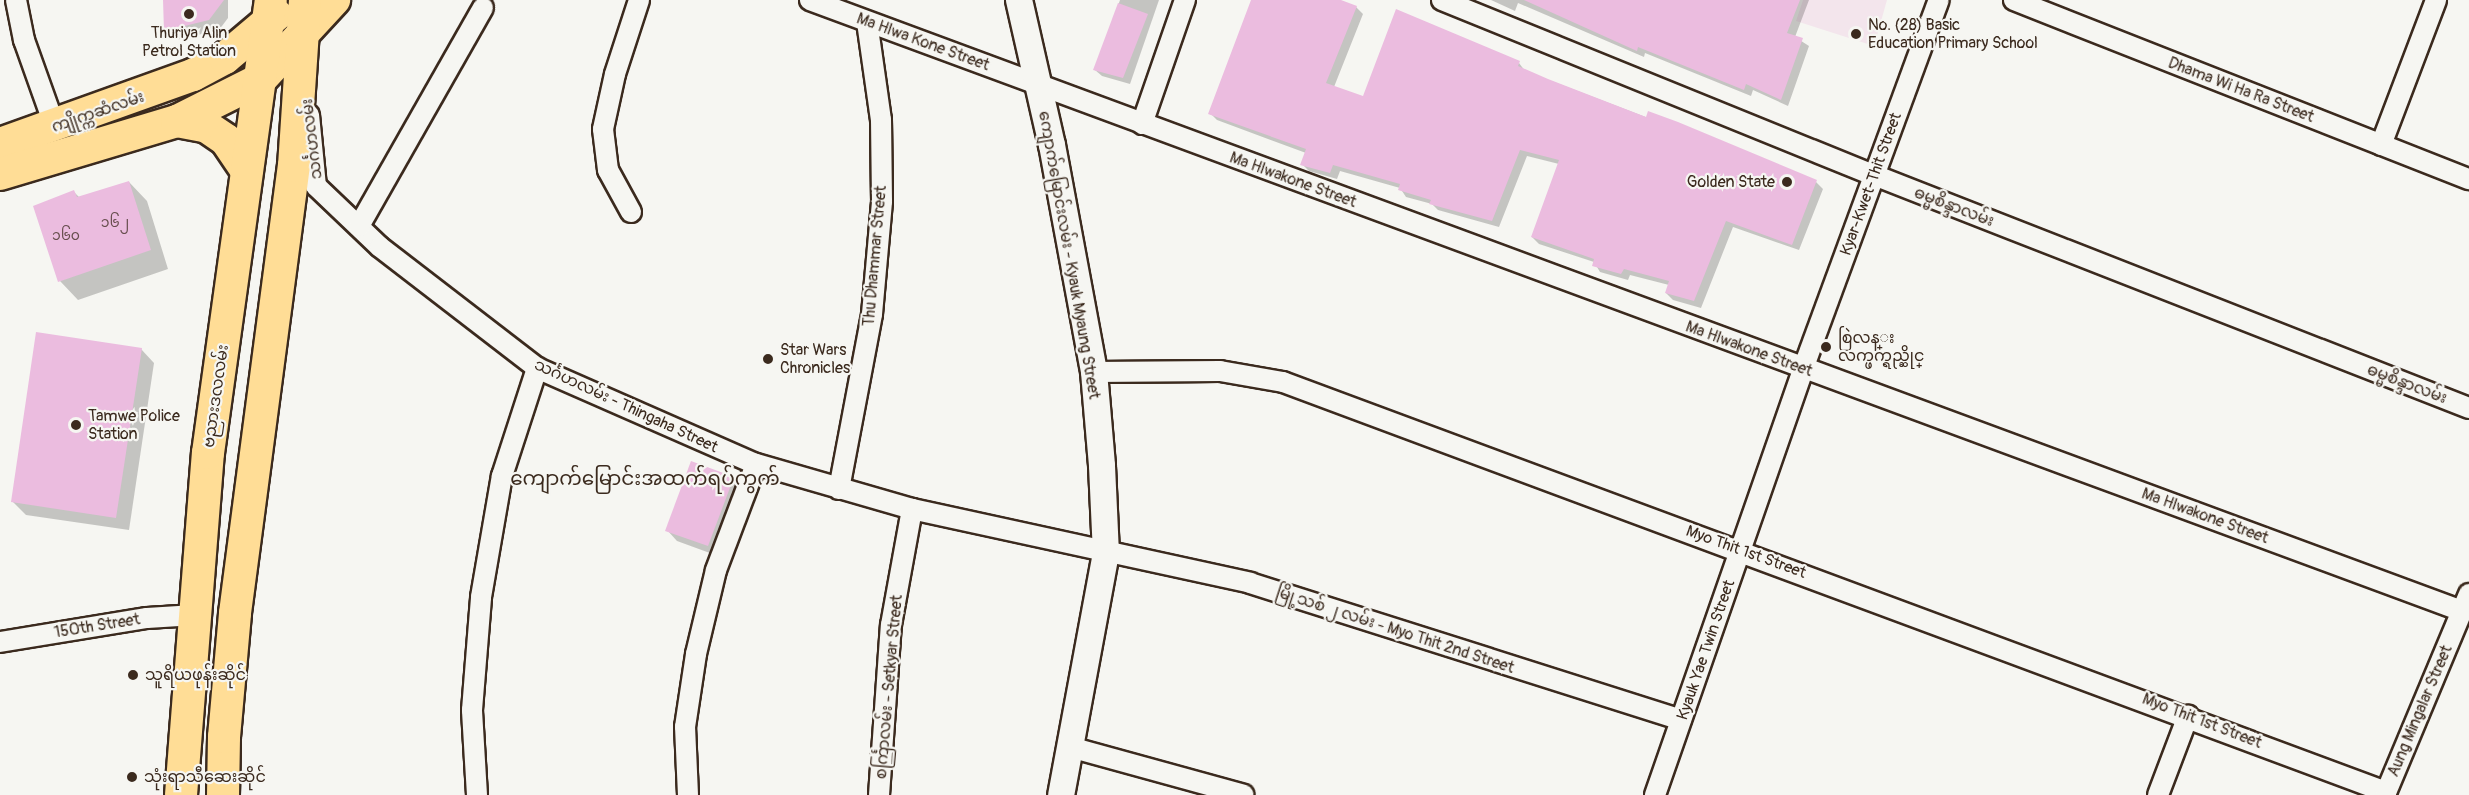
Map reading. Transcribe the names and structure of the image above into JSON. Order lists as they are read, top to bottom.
{
  "streets": {
    "main road": ["ကျိုက္ကဆံလမ်း", "ဗညားဒလလမ်း"],
    "street": [
      "Ma Hlwa Kone Street",
      "Dhama Wi Ha Ra Street",
      "သင်္ဂဟလမ်း",
      "Ma Hlwakone Street",
      "Kyar-Kwet-Thit Street",
      "ဓမ္မစိန္ဒာလမ်း",
      "ကျောက်မြောင်းလမ်း - Kyauk Myaung Street",
      "Thu Dhammar Street",
      "သင်္ဂဟလမ်း - Thingaha Street",
      "Myo Thit 1st Street",
      "150th Street",
      "မြို့သစ် ၂ လမ်း - Myo Thit 2nd Street",
      "Kyauk Yae Twin Street",
      "စင်္ကြာလမ်း - Setkyar Street",
      "Aung Mingalar Street"
    ]
  },
  "crossings": [
    ["Ma Hlwa Kone Street", "Ma Hlwakone Street"],
    ["Ma Hlwa Kone Street", "ကျောက်မြောင်းလမ်း - Kyauk Myaung Street"],
    ["Ma Hlwa Kone Street", "Thu Dhammar Street"],
    ["ကျိုက္ကဆံလမ်း", "သင်္ဂဟလမ်း"],
    ["ကျိုက္ကဆံလမ်း", "ဗညားဒလလမ်း"],
    ["သင်္ဂဟလမ်း", "သင်္ဂဟလမ်း - Thingaha Street"],
    ["Ma Hlwakone Street", "Kyar-Kwet-Thit Street"],
    ["Ma Hlwakone Street", "ကျောက်မြောင်းလမ်း - Kyauk Myaung Street"],
    ["Ma Hlwakone Street", "Kyauk Yae Twin Street"],
    ["Ma Hlwakone Street", "Aung Mingalar Street"],
    ["Kyar-Kwet-Thit Street", "ဓမ္မစိန္ဒာလမ်း"],
    ["Kyar-Kwet-Thit Street", "Kyauk Yae Twin Street"],
    ["ကျောက်မြောင်းလမ်း - Kyauk Myaung Street", "သင်္ဂဟလမ်း - Thingaha Street"],
    ["ကျောက်မြောင်းလမ်း - Kyauk Myaung Street", "Myo Thit 1st Street"],
    ["ကျောက်မြောင်းလမ်း - Kyauk Myaung Street", "မြို့သစ် ၂ လမ်း - Myo Thit 2nd Street"],
    ["Thu Dhammar Street", "သင်္ဂဟလမ်း - Thingaha Street"],
    ["ဗညားဒလလမ်း", "150th Street"],
    ["သင်္ဂဟလမ်း - Thingaha Street", "မြို့သစ် ၂ လမ်း - Myo Thit 2nd Street"],
    ["သင်္ဂဟလမ်း - Thingaha Street", "စင်္ကြာလမ်း - Setkyar Street"],
    ["Myo Thit 1st Street", "Kyauk Yae Twin Street"],
    ["Myo Thit 1st Street", "Aung Mingalar Street"],
    ["မြို့သစ် ၂ လမ်း - Myo Thit 2nd Street", "Kyauk Yae Twin Street"]
  ],
  "districts": ["ကျောက်မြောင်းအထက်ရပ်ကွက်"],
  "places": [
    "Thuriya Alin Petrol Station",
    "No. (28) Basic Education Primary School",
    "Golden State",
    "စြဲလန္း လက္ဖက္ရည္ဆိုင္",
    "Star Wars Chronicles",
    "Tamwe Police Station",
    "သူရိယဖုန်းဆိုင်",
    "သုံးရာသီဆေးဆိုင်"
  ],
  "house_numbers": ["၁၆၂", "၁၆၀"]
}
